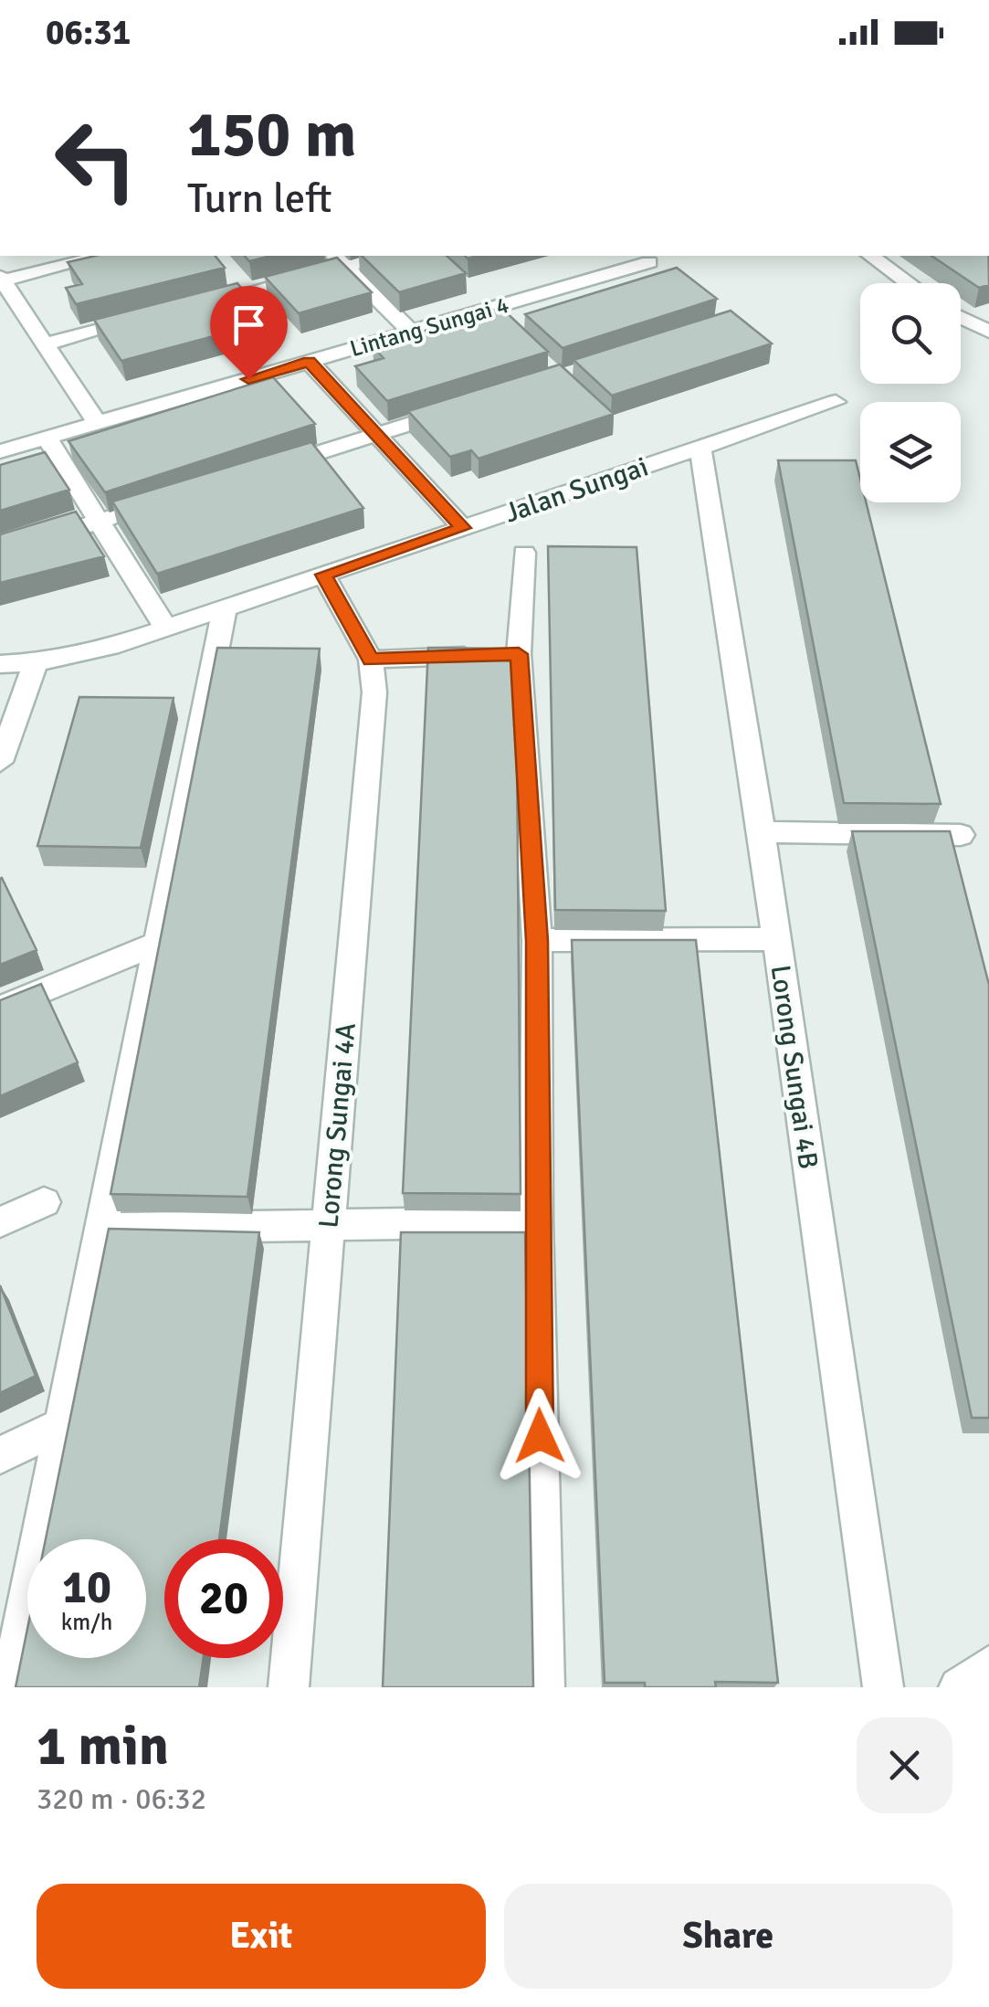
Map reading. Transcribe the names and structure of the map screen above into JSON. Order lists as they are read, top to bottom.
{
  "streets": {
    "street": [
      "Lintang Sungai 4",
      "Jalan Sungai",
      "Lorong Sungai 4B",
      "Lorong Sungai 4A"
    ]
  },
  "crossings": [
    ["Jalan Sungai", "Lorong Sungai 4B"],
    ["Jalan Sungai", "Lorong Sungai 4A"]
  ],
  "page": {
    "status": "06:31",
    "turn": ["150 m", "Turn left"],
    "speed": "10 km/h",
    "limit": "20",
    "heading": ["1 min", "320 m · 06:32"],
    "buttons": ["Exit", "Share"]
  }
}
